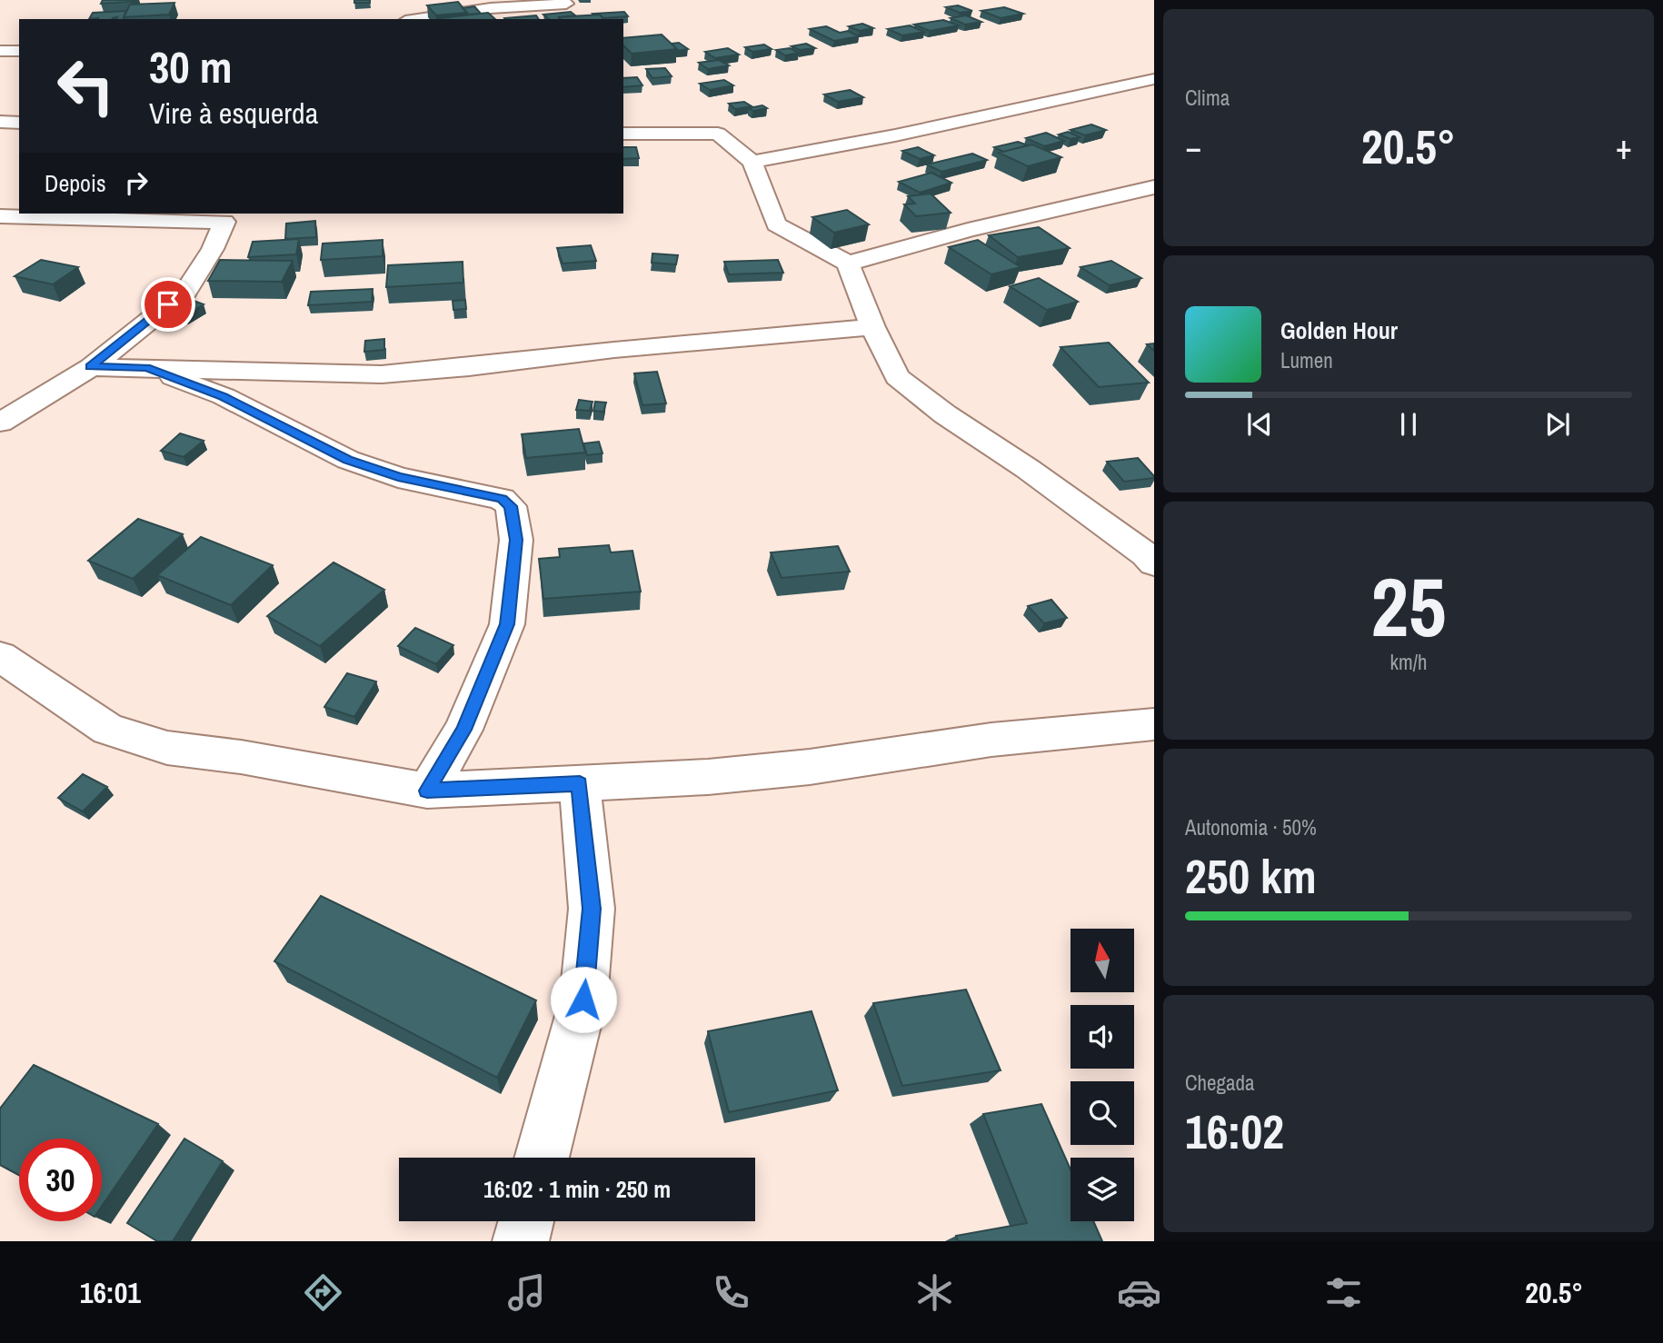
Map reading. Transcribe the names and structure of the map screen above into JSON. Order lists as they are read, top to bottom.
{
  "north": "top",
  "page": {
    "tile": [
      "Clima",
      ["25", "km/h"],
      ["Autonomia · 50%", "250 km"],
      ["Chegada", "16:02"]
    ],
    "turn": ["30 m", "Vire à esquerda"],
    "heat": ["−", "20.5°", "+"],
    "then": "Depois",
    "song": ["Golden Hour", "Lumen"],
    "limit": "30",
    "trip": "16:02 · 1 min · 250 m",
    "tabs": ["16:01", "20.5°"]
  }
}
